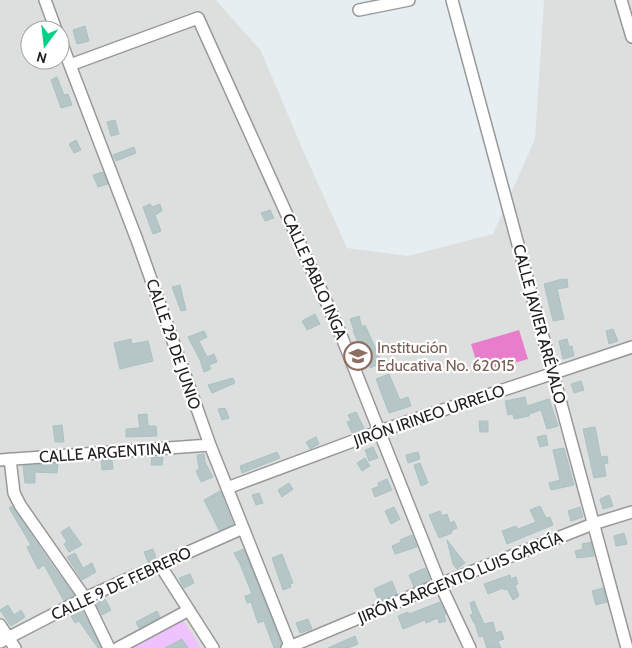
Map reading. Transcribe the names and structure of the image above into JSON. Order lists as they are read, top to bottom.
{
  "streets": {
    "street": [
      "CALLE PABLO INGA",
      "CALLE JAVIER ARÉVALO",
      "CALLE 29 DE JUNIO",
      "JIRÓN IRINEO URRELO",
      "CALLE ARGENTINA",
      "JIRÓN SARGENTO LUIS GARCÍA",
      "CALLE 9 DE FEBRERO"
    ]
  },
  "crossings": [
    ["CALLE PABLO INGA", "CALLE 29 DE JUNIO"],
    ["CALLE PABLO INGA", "JIRÓN IRINEO URRELO"],
    ["CALLE PABLO INGA", "JIRÓN SARGENTO LUIS GARCÍA"],
    ["CALLE JAVIER ARÉVALO", "JIRÓN IRINEO URRELO"],
    ["CALLE JAVIER ARÉVALO", "JIRÓN SARGENTO LUIS GARCÍA"],
    ["CALLE 29 DE JUNIO", "JIRÓN IRINEO URRELO"],
    ["CALLE 29 DE JUNIO", "CALLE ARGENTINA"],
    ["CALLE 29 DE JUNIO", "JIRÓN SARGENTO LUIS GARCÍA"],
    ["CALLE 29 DE JUNIO", "CALLE 9 DE FEBRERO"]
  ],
  "places": {
    "school or university": ["Institución Educativa No. 62015"]
  },
  "north": "bottom"
}
